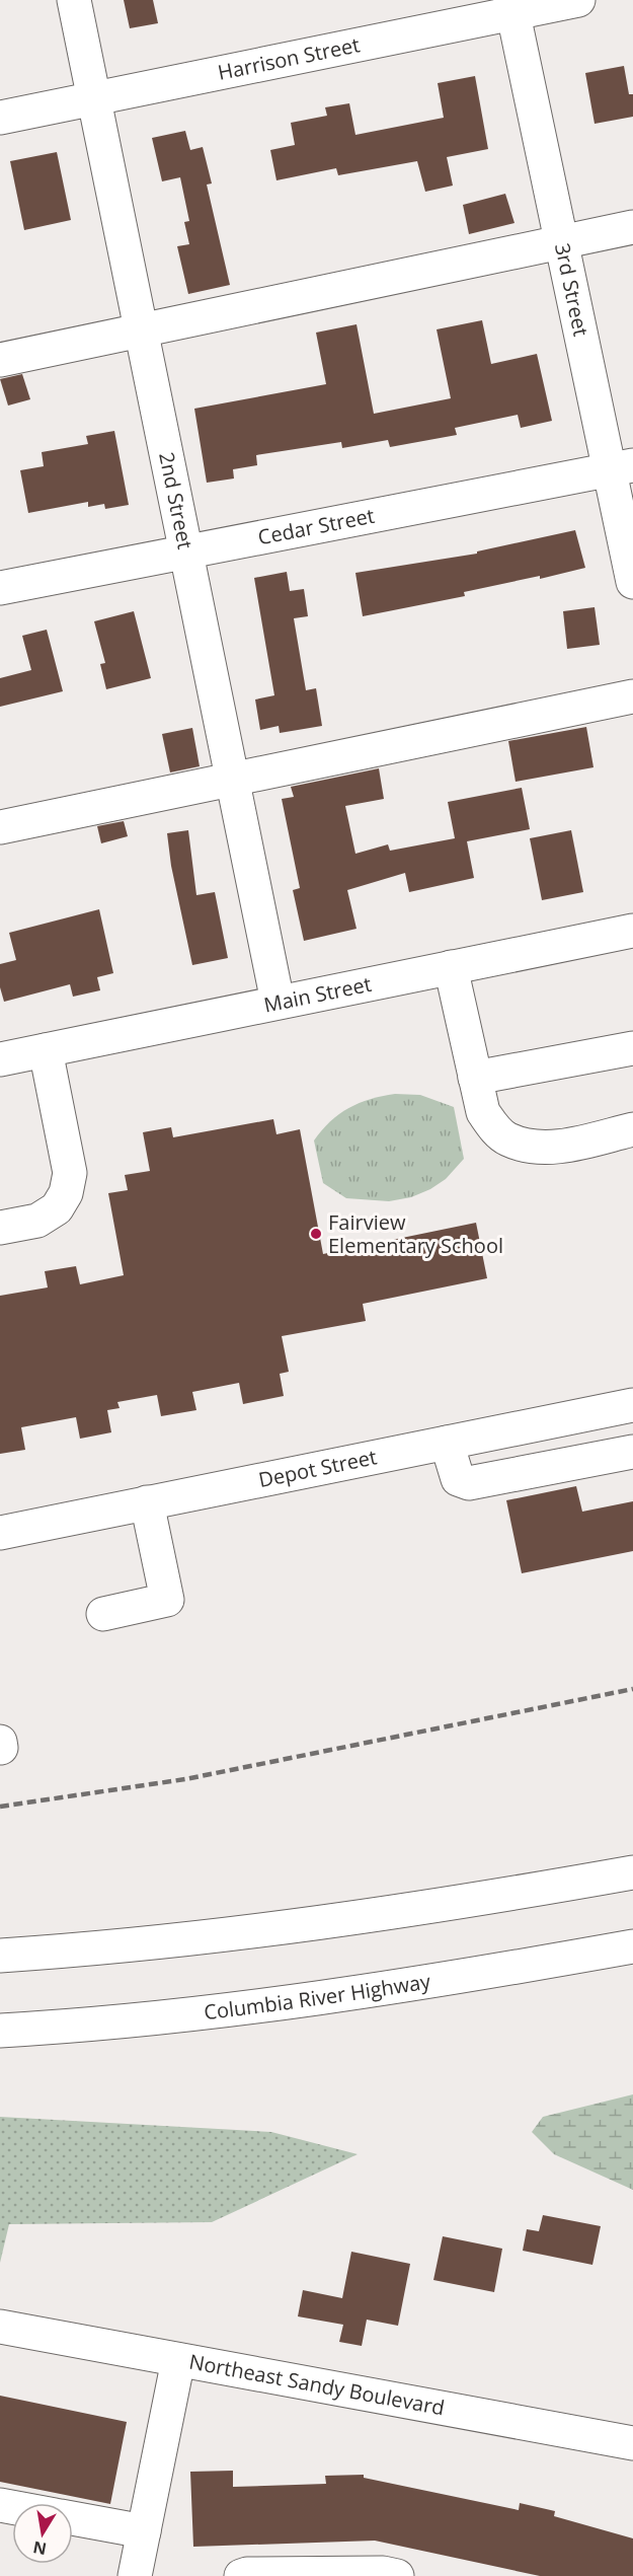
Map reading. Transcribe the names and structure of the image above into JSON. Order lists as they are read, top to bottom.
{
  "streets": {
    "main road": [
      "Harrison Street",
      "3rd Street",
      "2nd Street",
      "Cedar Street",
      "Main Street",
      "Depot Street",
      "Columbia River Highway",
      "Northeast Sandy Boulevard"
    ]
  },
  "crossings": [
    ["Harrison Street", "3rd Street"],
    ["Harrison Street", "2nd Street"],
    ["3rd Street", "Cedar Street"],
    ["2nd Street", "Cedar Street"],
    ["2nd Street", "Main Street"]
  ],
  "places": ["Fairview Elementary School"],
  "north": "bottom"
}
